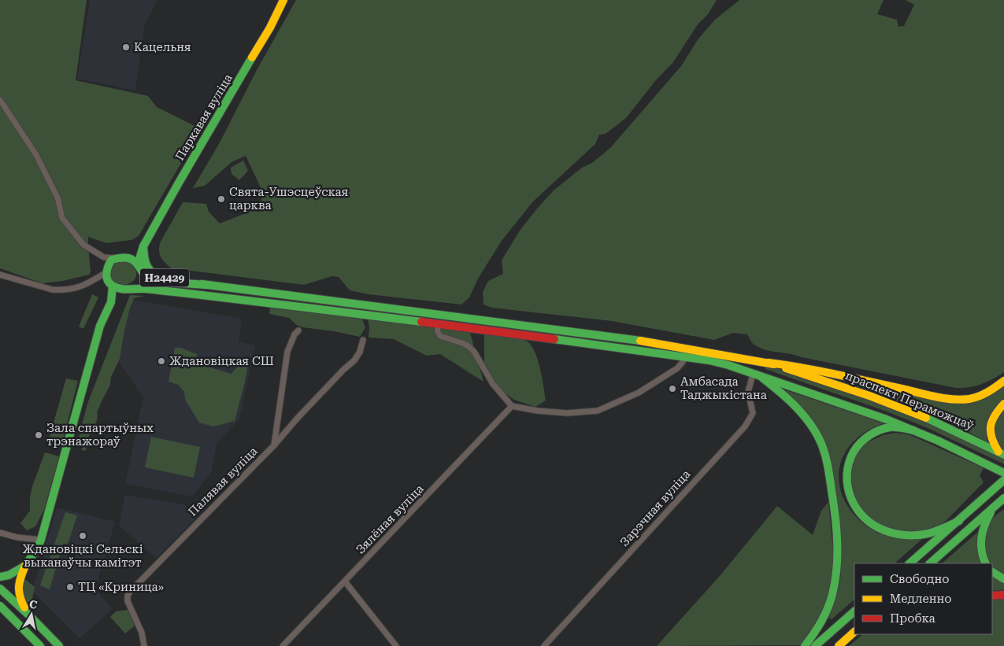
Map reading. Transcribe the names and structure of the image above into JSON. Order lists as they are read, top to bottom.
{
  "streets": {
    "main road": ["Паркавая вуліца", "Н24429", "праспект Пераможцаў"],
    "street": ["Палявая вуліца", "Зарэчная вуліца", "Зялёная вуліца"]
  },
  "crossings": [
    ["Паркавая вуліца", "Н24429"],
    ["Н24429", "праспект Пераможцаў"]
  ],
  "places": [
    "Кацельня",
    "Свята-Ушэсцеўская царква",
    "Ждановіцкая СШ",
    "Амбасада Таджыкістана",
    "Зала спартыўных трэнажораў",
    "Ждановіцкі Сельскі выканаўчы камітэт",
    "ТЦ «Криница»"
  ],
  "legend": ["Свободно", "Медленно", "Пробка"],
  "north": "top"
}
